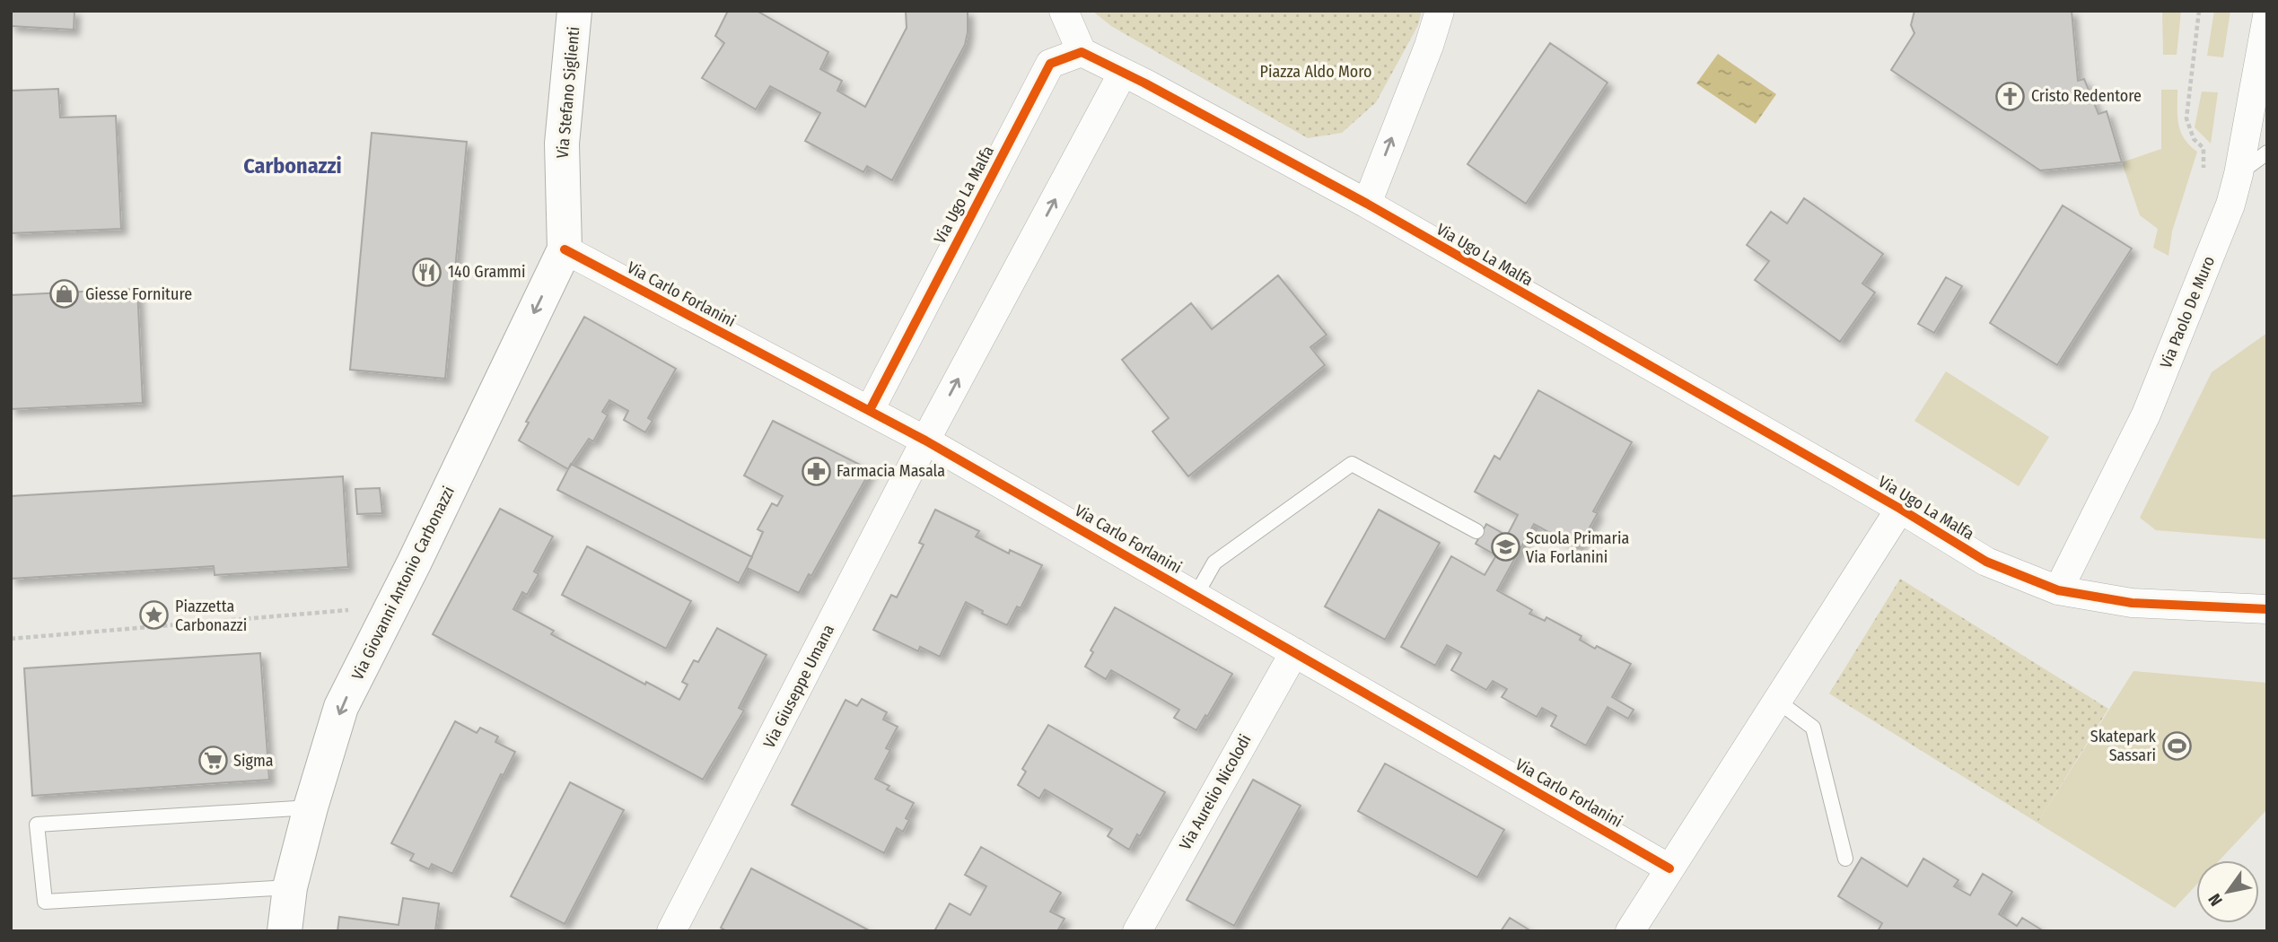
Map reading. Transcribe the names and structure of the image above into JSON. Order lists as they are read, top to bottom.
{
  "streets": {
    "street": [
      "Via Stefano Siglienti",
      "Via Ugo La Malfa",
      "Via Carlo Forlanini",
      "Via Paolo De Muro",
      "Via Giovanni Antonio Carbonazzi",
      "Via Giuseppe Umana",
      "Via Aurelio Nicolodi"
    ]
  },
  "crossings": [
    ["Via Stefano Siglienti", "Via Carlo Forlanini"],
    ["Via Stefano Siglienti", "Via Giovanni Antonio Carbonazzi"],
    ["Via Ugo La Malfa", "Via Carlo Forlanini"],
    ["Via Ugo La Malfa", "Via Paolo De Muro"],
    ["Via Carlo Forlanini", "Via Giovanni Antonio Carbonazzi"],
    ["Via Carlo Forlanini", "Via Giuseppe Umana"],
    ["Via Carlo Forlanini", "Via Aurelio Nicolodi"]
  ],
  "one_way": ["Via Giovanni Antonio Carbonazzi"],
  "districts": ["Carbonazzi"],
  "parks": ["Piazza Aldo Moro"],
  "places": {
    "church": ["Cristo Redentore"],
    "restaurant": ["140 Grammi"],
    "shop": ["Giesse Forniture"],
    "pharmacy": ["Farmacia Masala"],
    "school or university": ["Scuola Primaria Via Forlanini"],
    "place": ["Piazzetta Carbonazzi"],
    "sports": ["Skatepark Sassari"],
    "supermarket": ["Sigma"]
  },
  "north": "bottom left"
}
